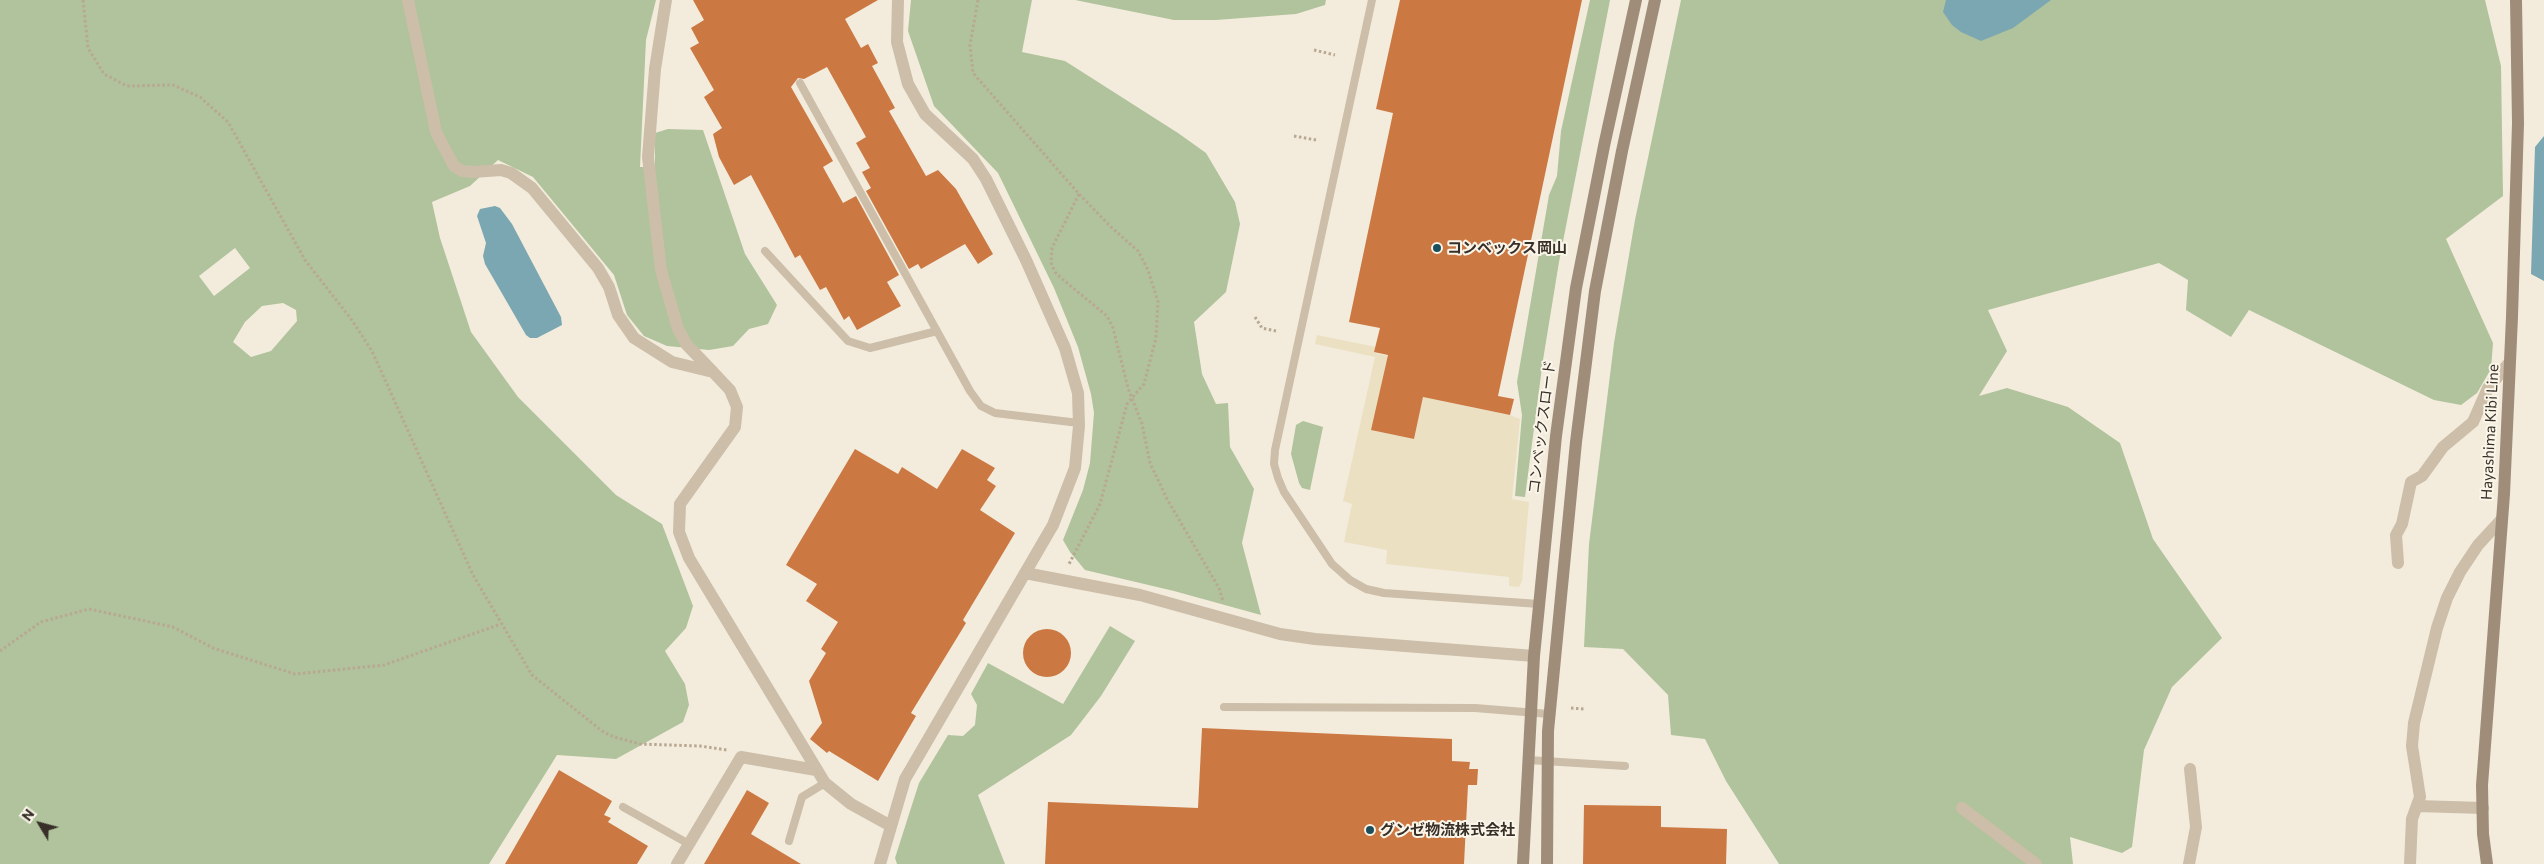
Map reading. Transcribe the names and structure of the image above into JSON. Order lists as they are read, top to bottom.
{
  "streets": {
    "street": ["コンベックスロード", "Hayashima Kibi Line"]
  },
  "places": ["コンベックス岡山", "グンゼ物流株式会社"],
  "north": "top left"
}
